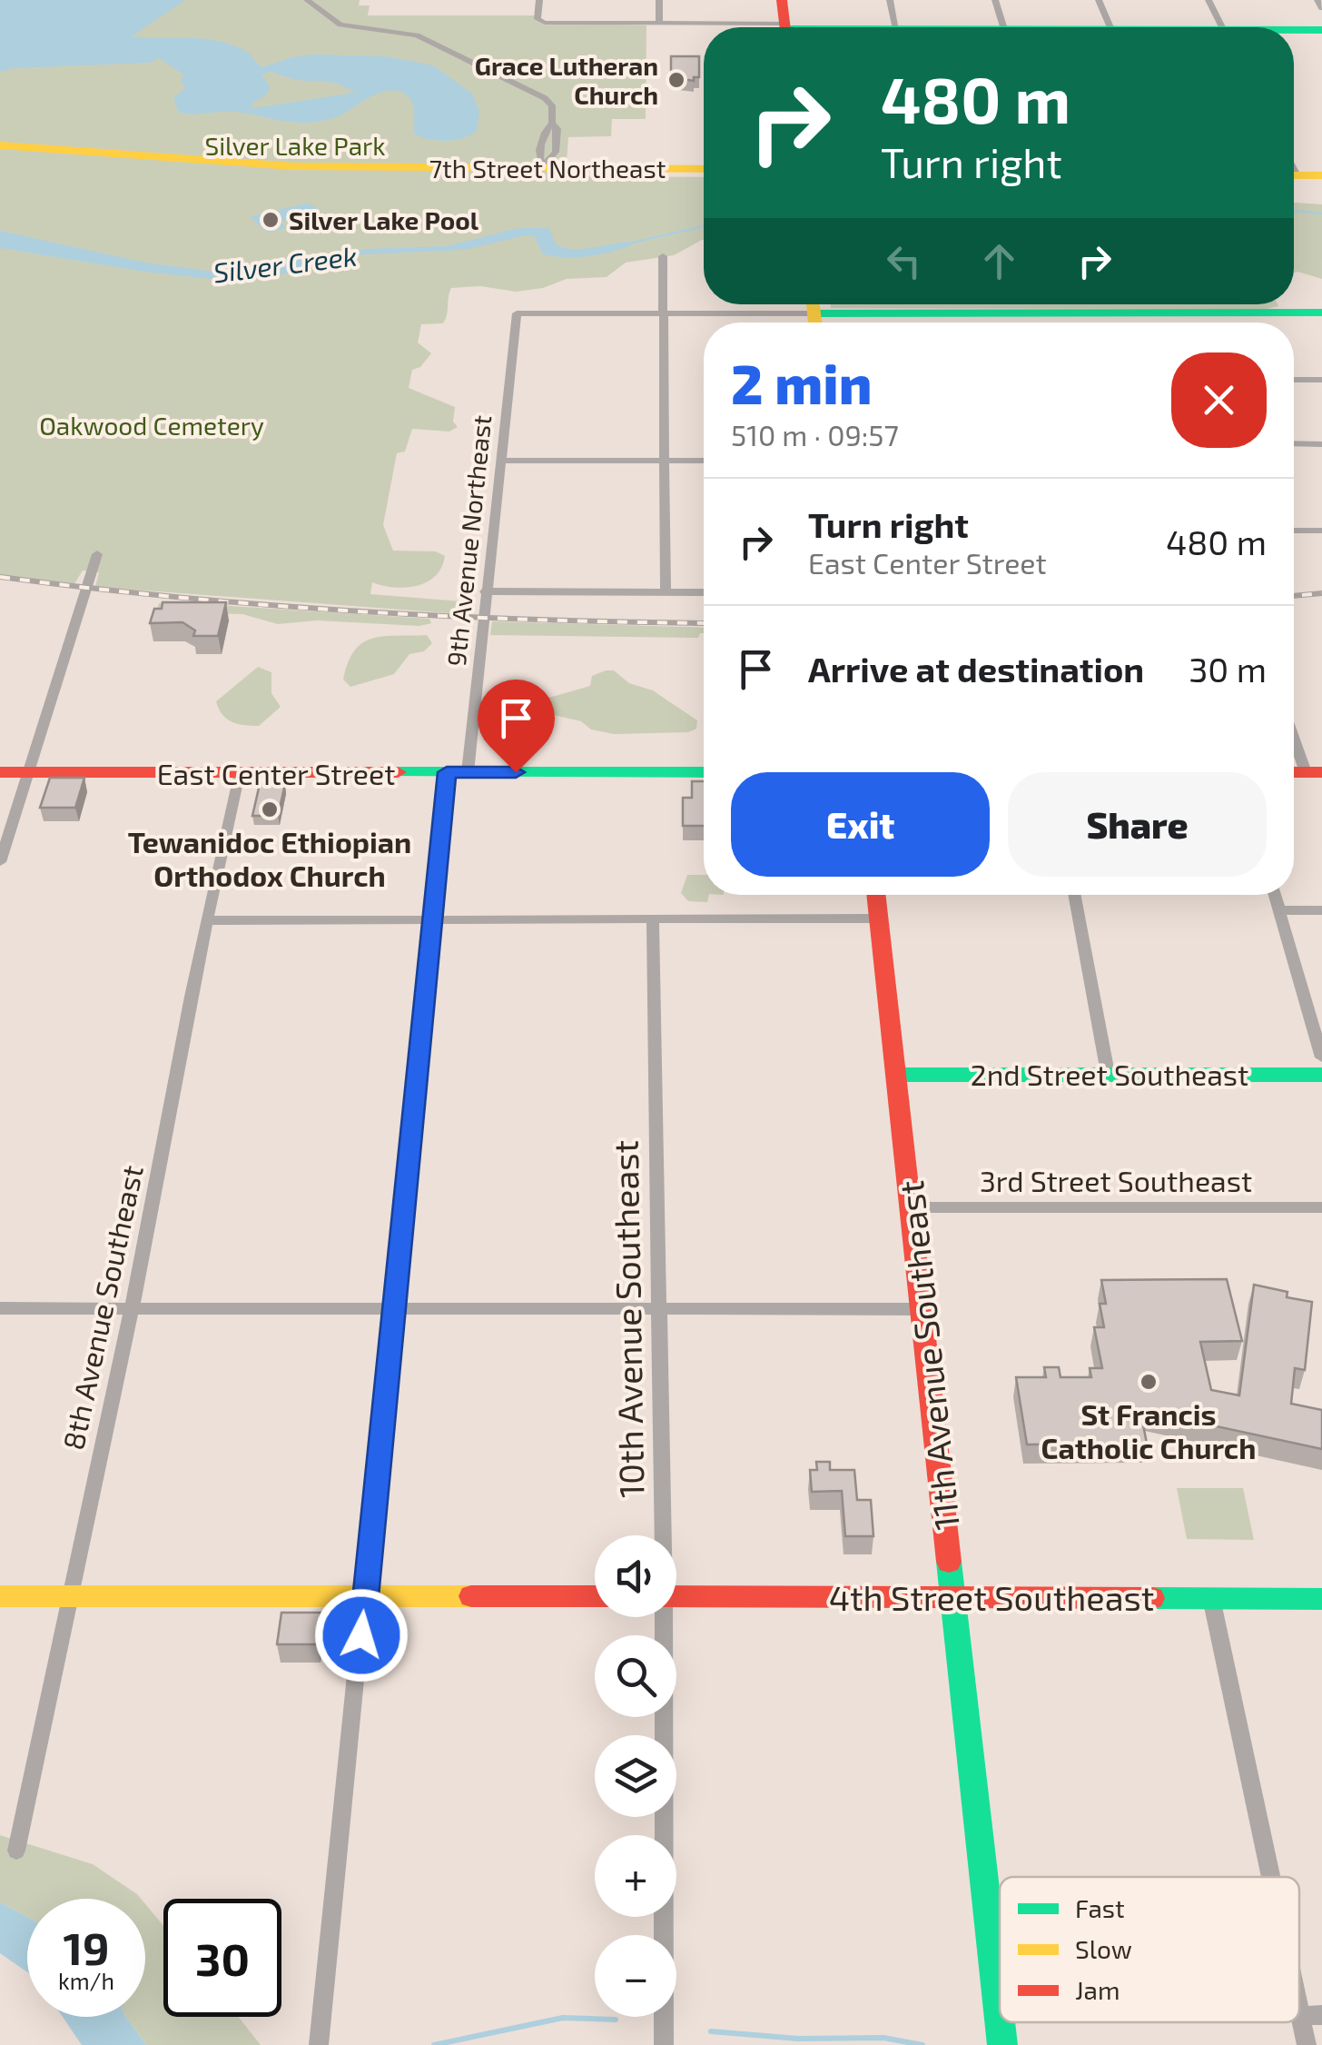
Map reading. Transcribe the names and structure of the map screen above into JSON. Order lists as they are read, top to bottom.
{
  "streets": {
    "street": [
      "7th Street Northeast",
      "9th Avenue Northeast",
      "East Center Street",
      "2nd Street Southeast",
      "3rd Street Southeast",
      "8th Avenue Southeast",
      "10th Avenue Southeast",
      "11th Avenue Southeast",
      "4th Street Southeast"
    ]
  },
  "crossings": [
    ["9th Avenue Northeast", "East Center Street"],
    ["East Center Street", "8th Avenue Southeast"],
    ["2nd Street Southeast", "11th Avenue Southeast"],
    ["3rd Street Southeast", "11th Avenue Southeast"],
    ["11th Avenue Southeast", "4th Street Southeast"]
  ],
  "water": ["Silver Creek"],
  "parks": ["Silver Lake Park", "Oakwood Cemetery"],
  "places": [
    "Grace Lutheran Church",
    "Silver Lake Pool",
    "Tewanidoc Ethiopian Orthodox Church",
    "St Francis Catholic Church"
  ],
  "legend": ["Fast", "Slow", "Jam"],
  "page": {
    "turn": ["480 m", "Turn right"],
    "heading": ["2 min", "510 m · 09:57"],
    "list": [
      {
        "name": "Turn right",
        "note": "East Center Street",
        "value": "480 m"
      },
      {
        "name": "Arrive at destination",
        "value": "30 m"
      }
    ],
    "buttons": ["Exit", "Share"],
    "map_buttons": ["+", "−"],
    "speed": "19 km/h",
    "limit": "30"
  }
}
